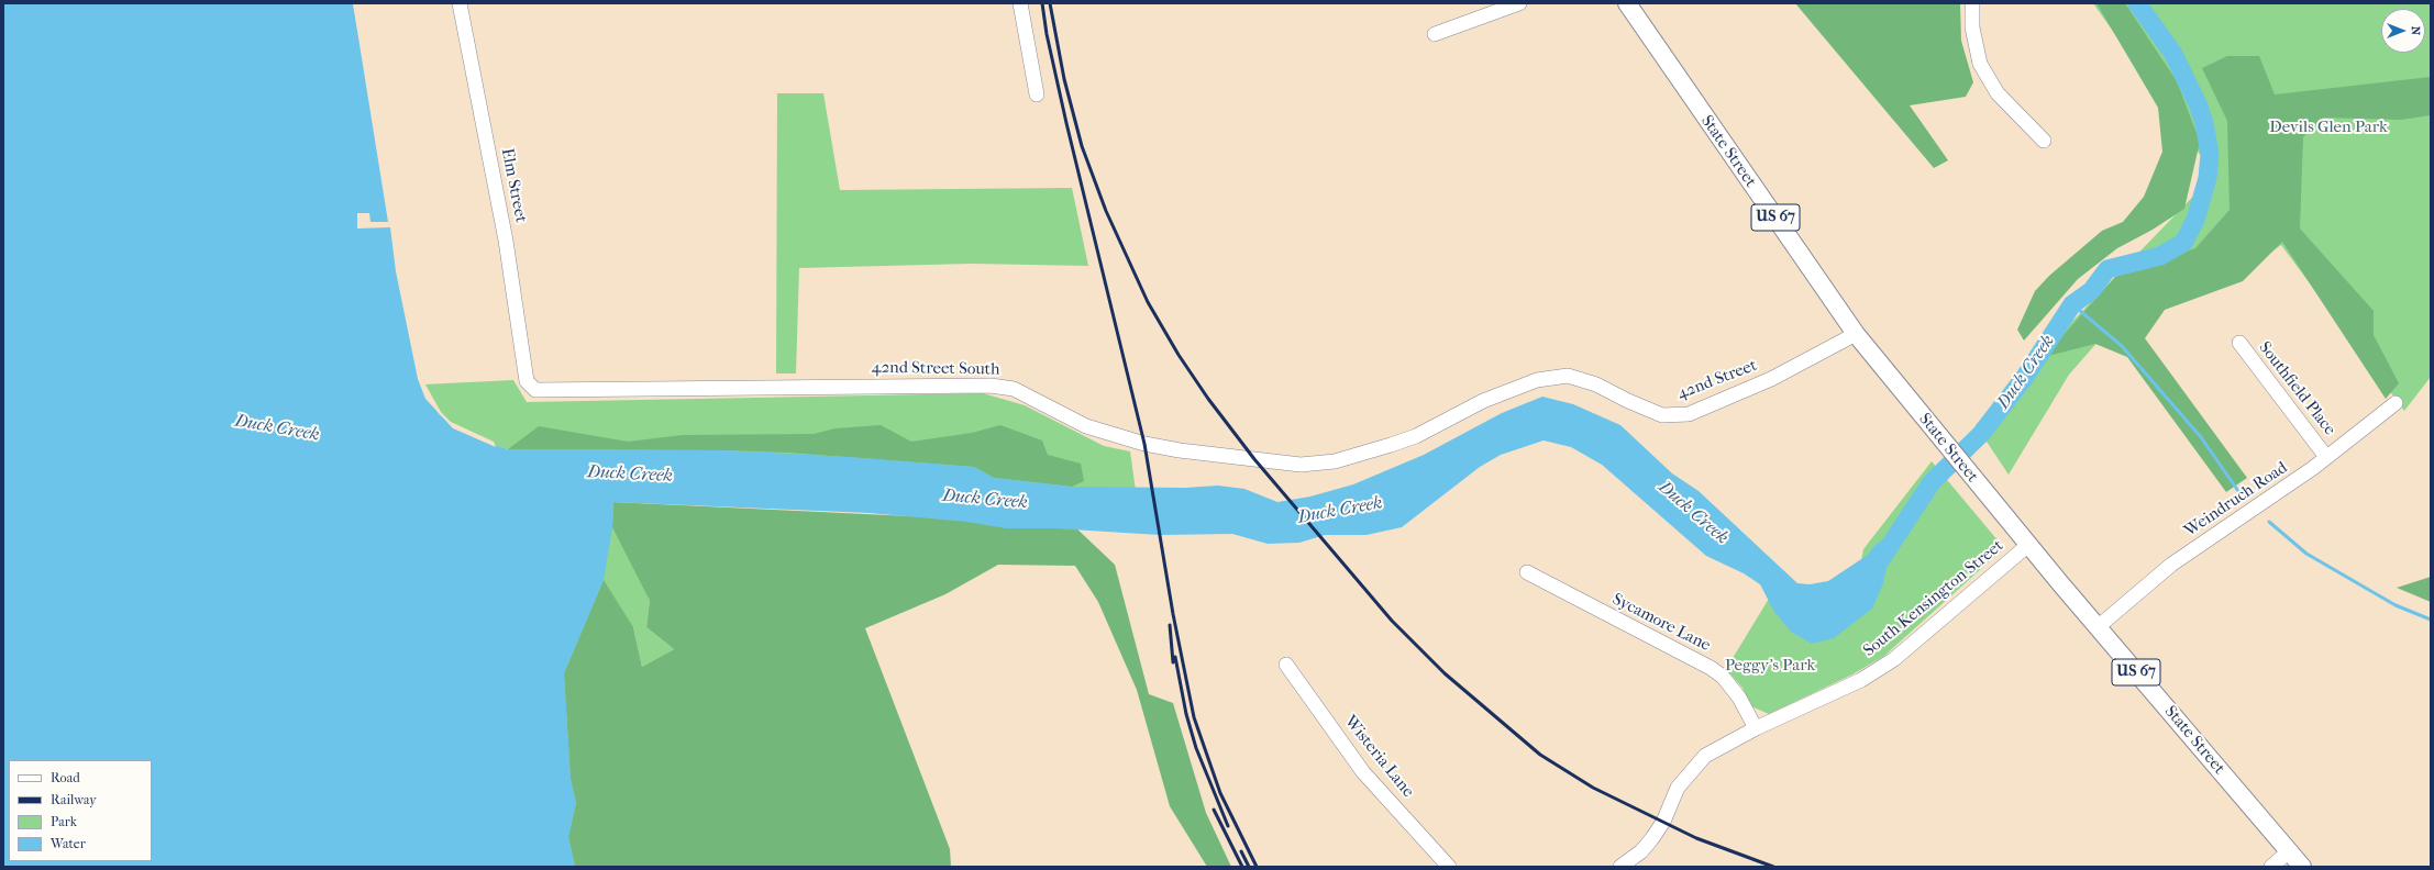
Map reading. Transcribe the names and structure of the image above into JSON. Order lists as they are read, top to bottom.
{
  "streets": {
    "main road": ["State Street", "US 67"],
    "street": [
      "Elm Street",
      "42nd Street South",
      "42nd Street",
      "Southfield Place",
      "Weindruch Road",
      "South Kensington Street",
      "Sycamore Lane",
      "Wisteria Lane"
    ]
  },
  "crossings": [
    ["State Street", "42nd Street"],
    ["State Street", "Weindruch Road"],
    ["State Street", "South Kensington Street"],
    ["Elm Street", "42nd Street South"],
    ["42nd Street South", "42nd Street"],
    ["Southfield Place", "Weindruch Road"],
    ["South Kensington Street", "Sycamore Lane"]
  ],
  "water": ["Duck Creek"],
  "parks": ["Devils Glen Park", "Peggy's Park"],
  "legend": [
    "Road",
    "Railway",
    "Park",
    "Water"
  ],
  "north": "right"
}
